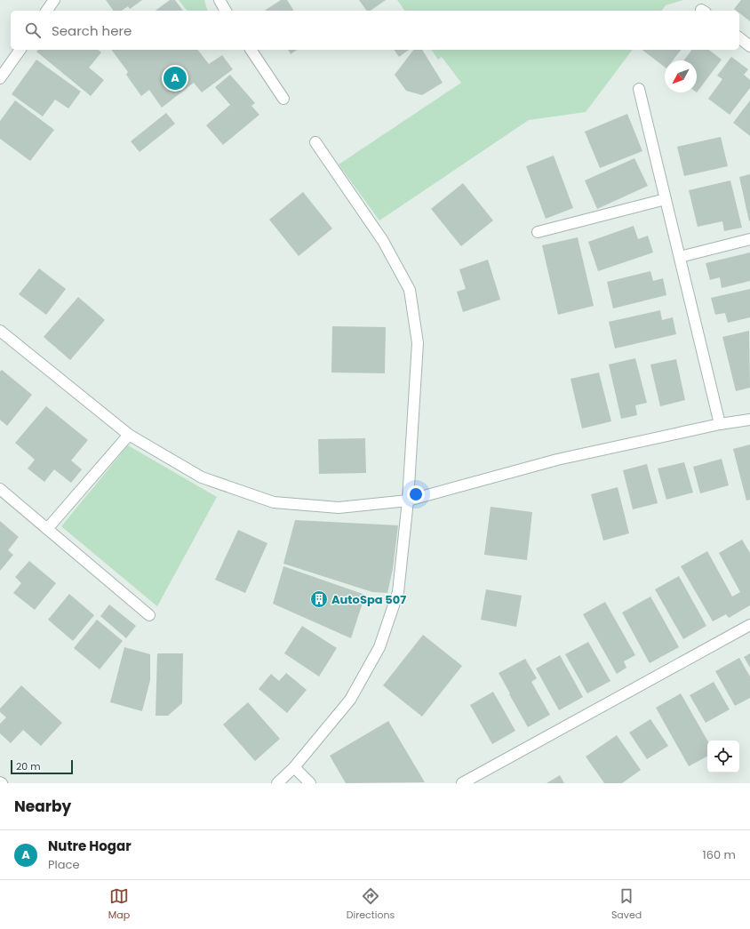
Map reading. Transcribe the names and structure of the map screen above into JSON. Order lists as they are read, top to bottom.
{
  "places": {
    "building": ["AutoSpa 507"]
  },
  "scale_bar": "20 m",
  "north": "bottom left",
  "page": {
    "search": "Search here",
    "pins": "A",
    "scale": "20 m",
    "heading": "Nearby",
    "list": [
      {
        "mark": "A",
        "name": "Nutre Hogar",
        "note": "Place",
        "value": "160 m"
      }
    ],
    "nav": ["Map", "Directions", "Saved"]
  }
}
